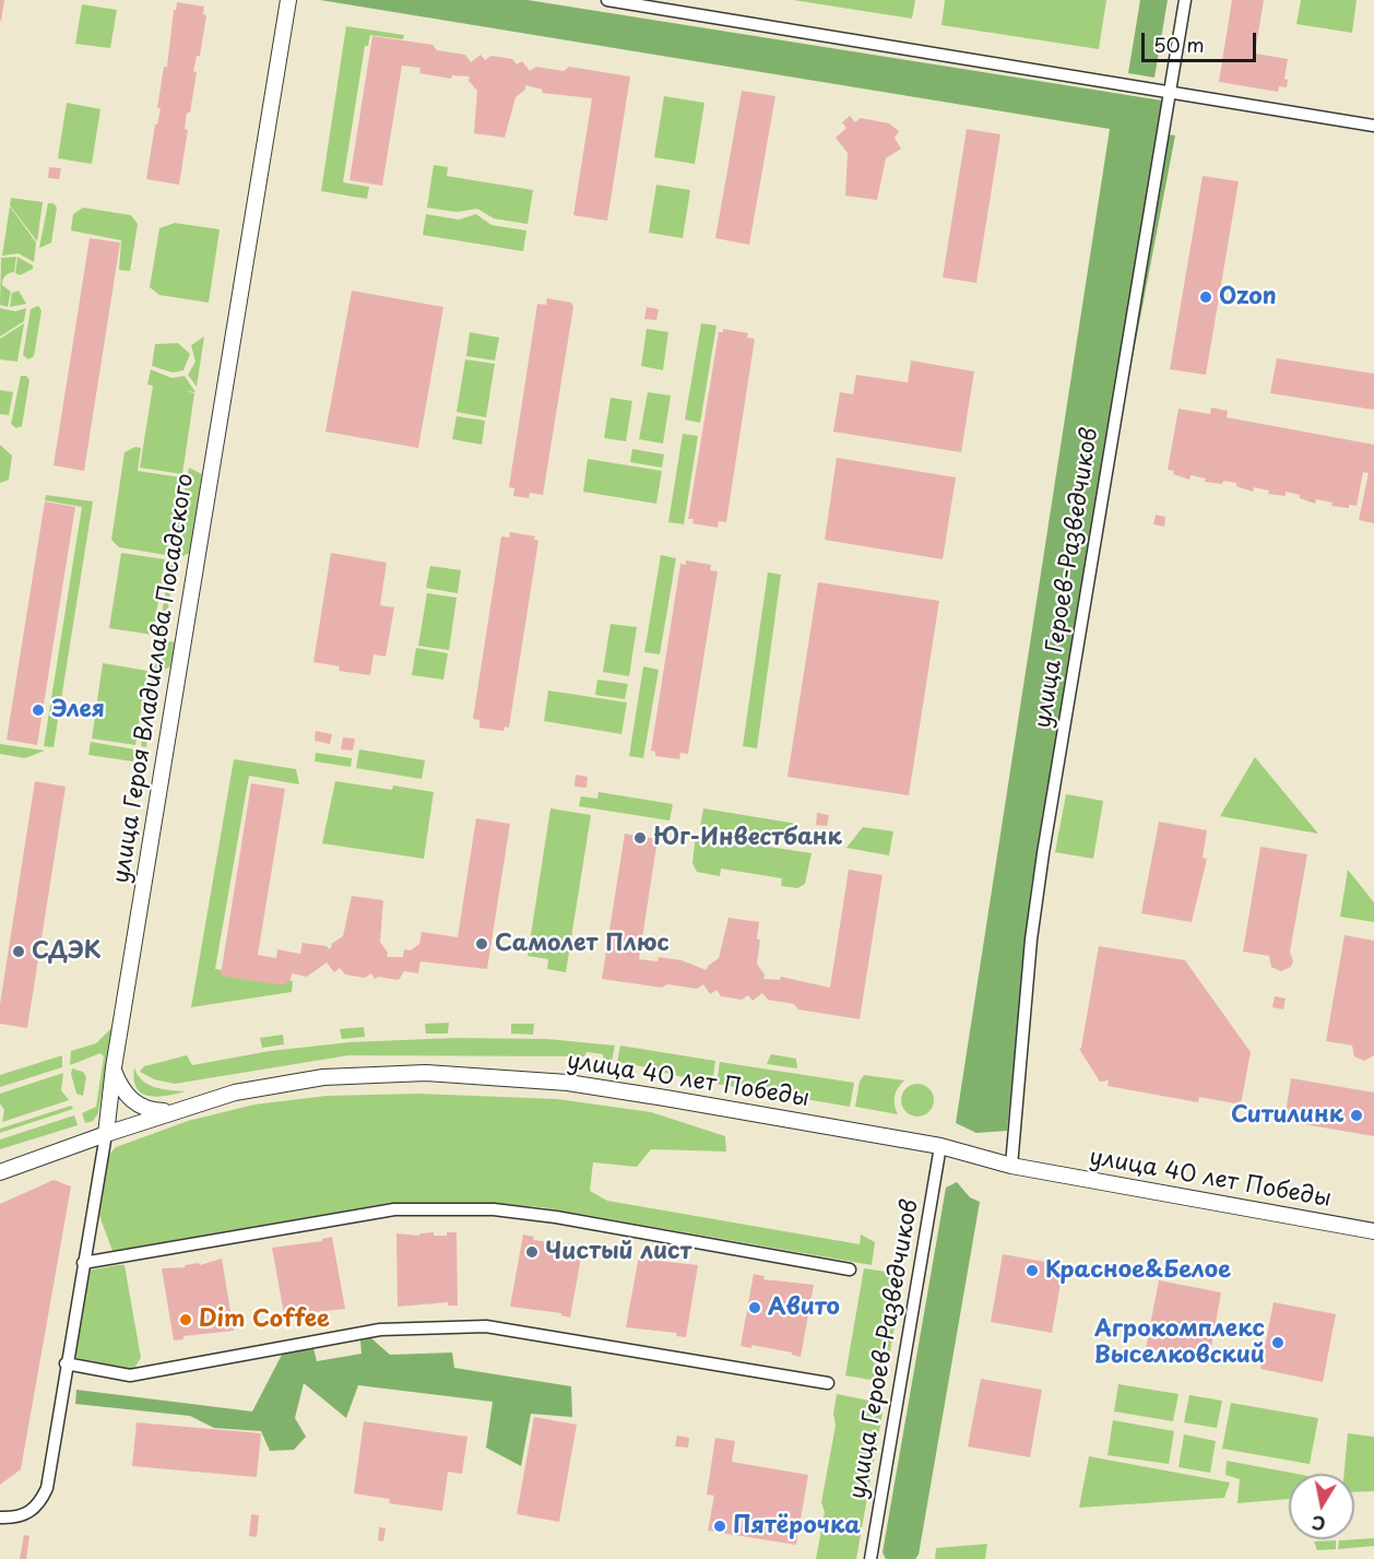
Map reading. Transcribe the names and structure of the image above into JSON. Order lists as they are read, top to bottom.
{
  "streets": {
    "street": ["улица Героев-Разведчиков", "улица Героя Владислава Посадского", "улица 40 лет Победы"]
  },
  "crossings": [
    ["улица Героев-Разведчиков", "улица 40 лет Победы"],
    ["улица Героя Владислава Посадского", "улица 40 лет Победы"]
  ],
  "places": [
    "Ozon",
    "Элея",
    "Юг-Инвестбанк",
    "Самолет Плюс",
    "СДЭК",
    "Ситилинк",
    "Чистый лист",
    "Красное&Белое",
    "Авито",
    "Dim Coffee",
    "Агрокомплекс Выселковский",
    "Пятёрочка"
  ],
  "scale_bar": "50 m",
  "north": "bottom"
}
